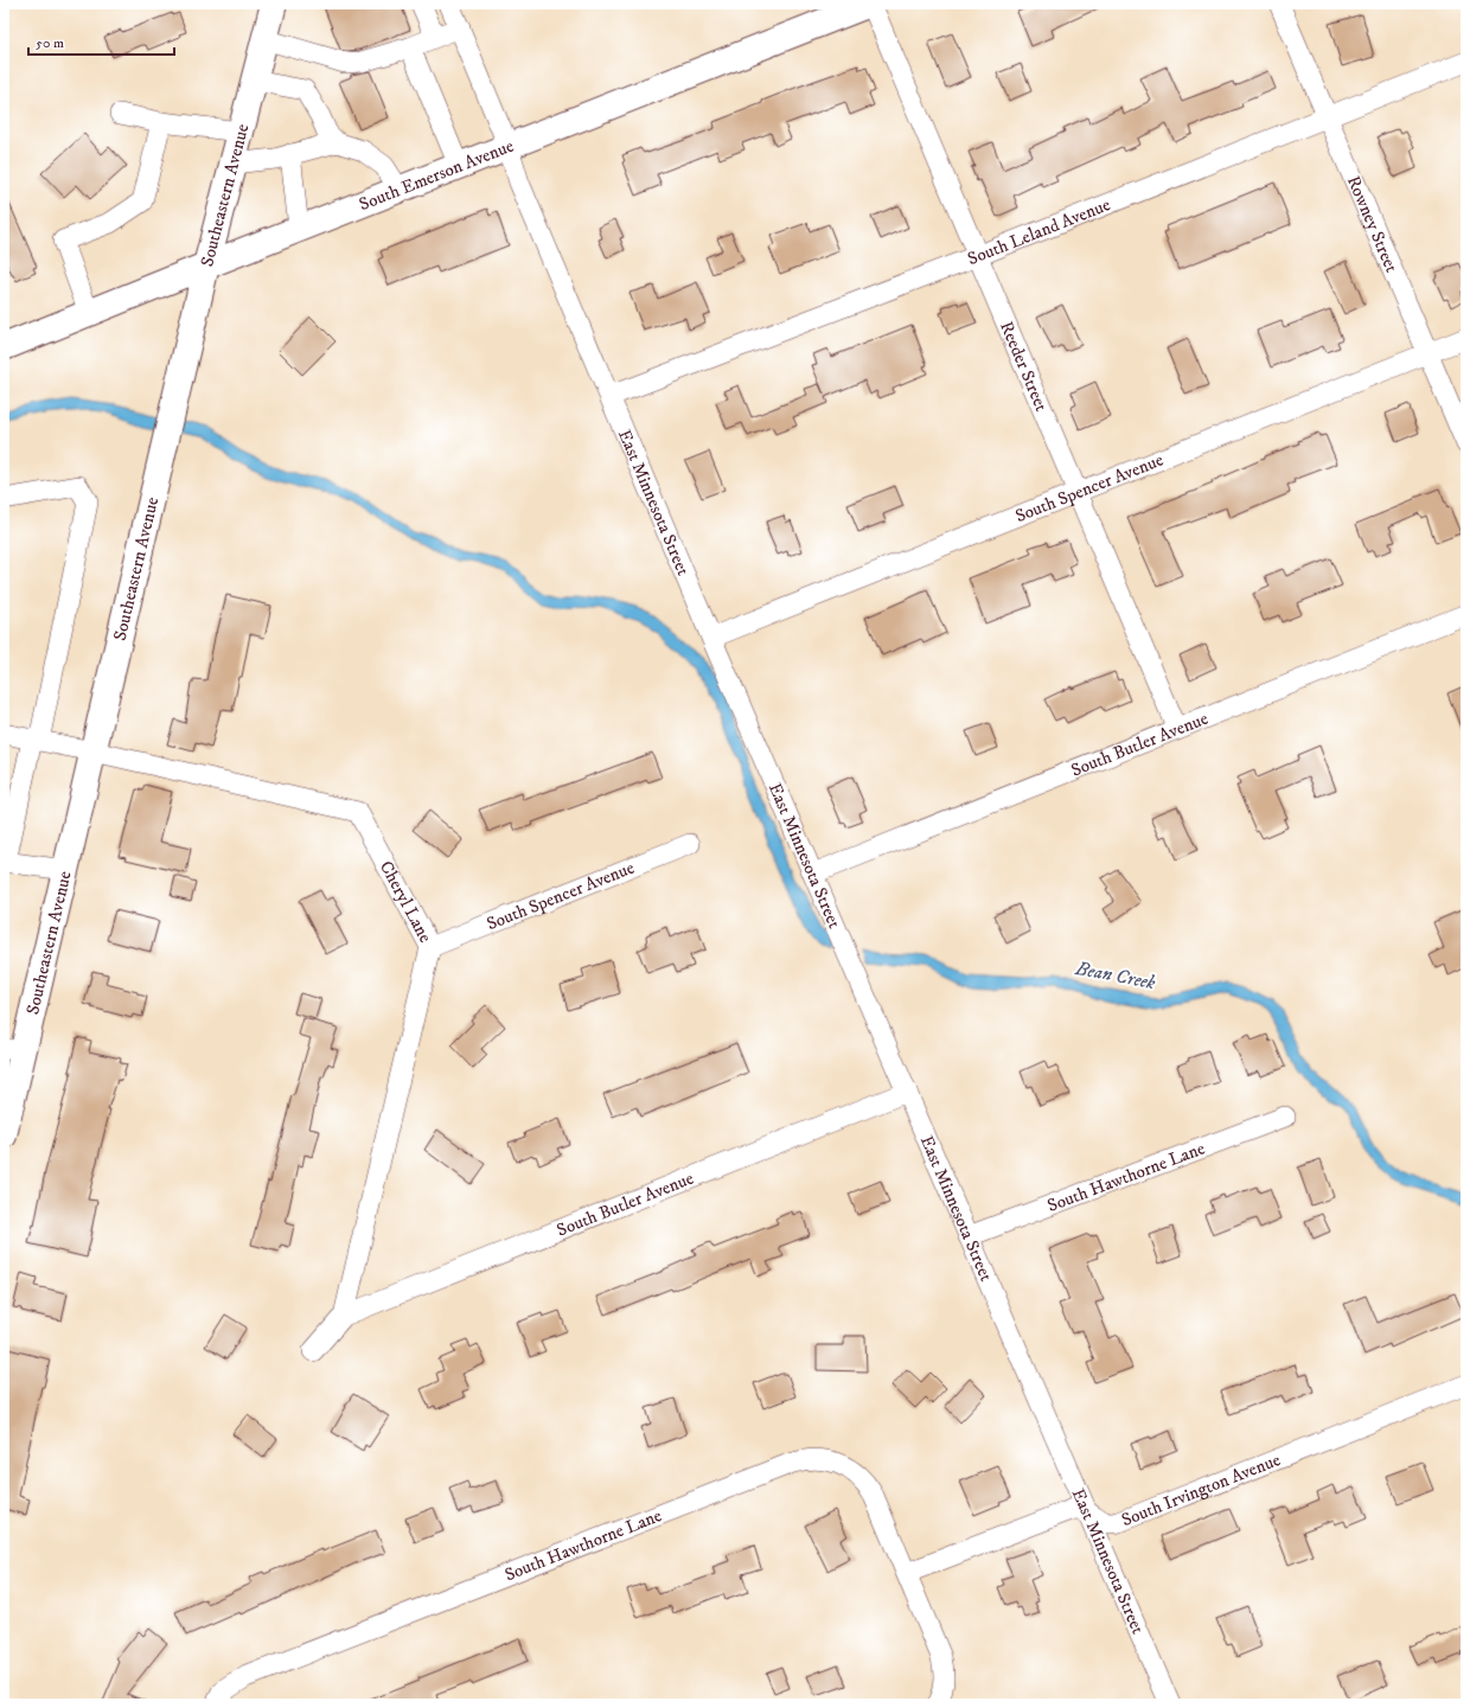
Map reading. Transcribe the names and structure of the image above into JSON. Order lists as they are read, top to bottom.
{
  "streets": {
    "main road": ["South Emerson Avenue", "Southeastern Avenue"],
    "street": [
      "Rowney Street",
      "South Leland Avenue",
      "Reeder Street",
      "South Spencer Avenue",
      "East Minnesota Street",
      "South Butler Avenue",
      "Cheryl Lane",
      "South Hawthorne Lane",
      "South Irvington Avenue"
    ]
  },
  "crossings": [
    ["South Emerson Avenue", "Southeastern Avenue"],
    ["South Emerson Avenue", "Reeder Street"],
    ["South Emerson Avenue", "East Minnesota Street"],
    ["Southeastern Avenue", "Cheryl Lane"],
    ["Rowney Street", "South Leland Avenue"],
    ["Rowney Street", "South Spencer Avenue"],
    ["South Leland Avenue", "Reeder Street"],
    ["South Leland Avenue", "East Minnesota Street"],
    ["Reeder Street", "South Spencer Avenue"],
    ["Reeder Street", "South Butler Avenue"],
    ["South Spencer Avenue", "East Minnesota Street"],
    ["South Spencer Avenue", "Cheryl Lane"],
    ["East Minnesota Street", "South Butler Avenue"],
    ["East Minnesota Street", "South Hawthorne Lane"],
    ["East Minnesota Street", "South Irvington Avenue"],
    ["South Butler Avenue", "Cheryl Lane"]
  ],
  "water": ["Bean Creek"],
  "scale_bar": "50 m"
}
